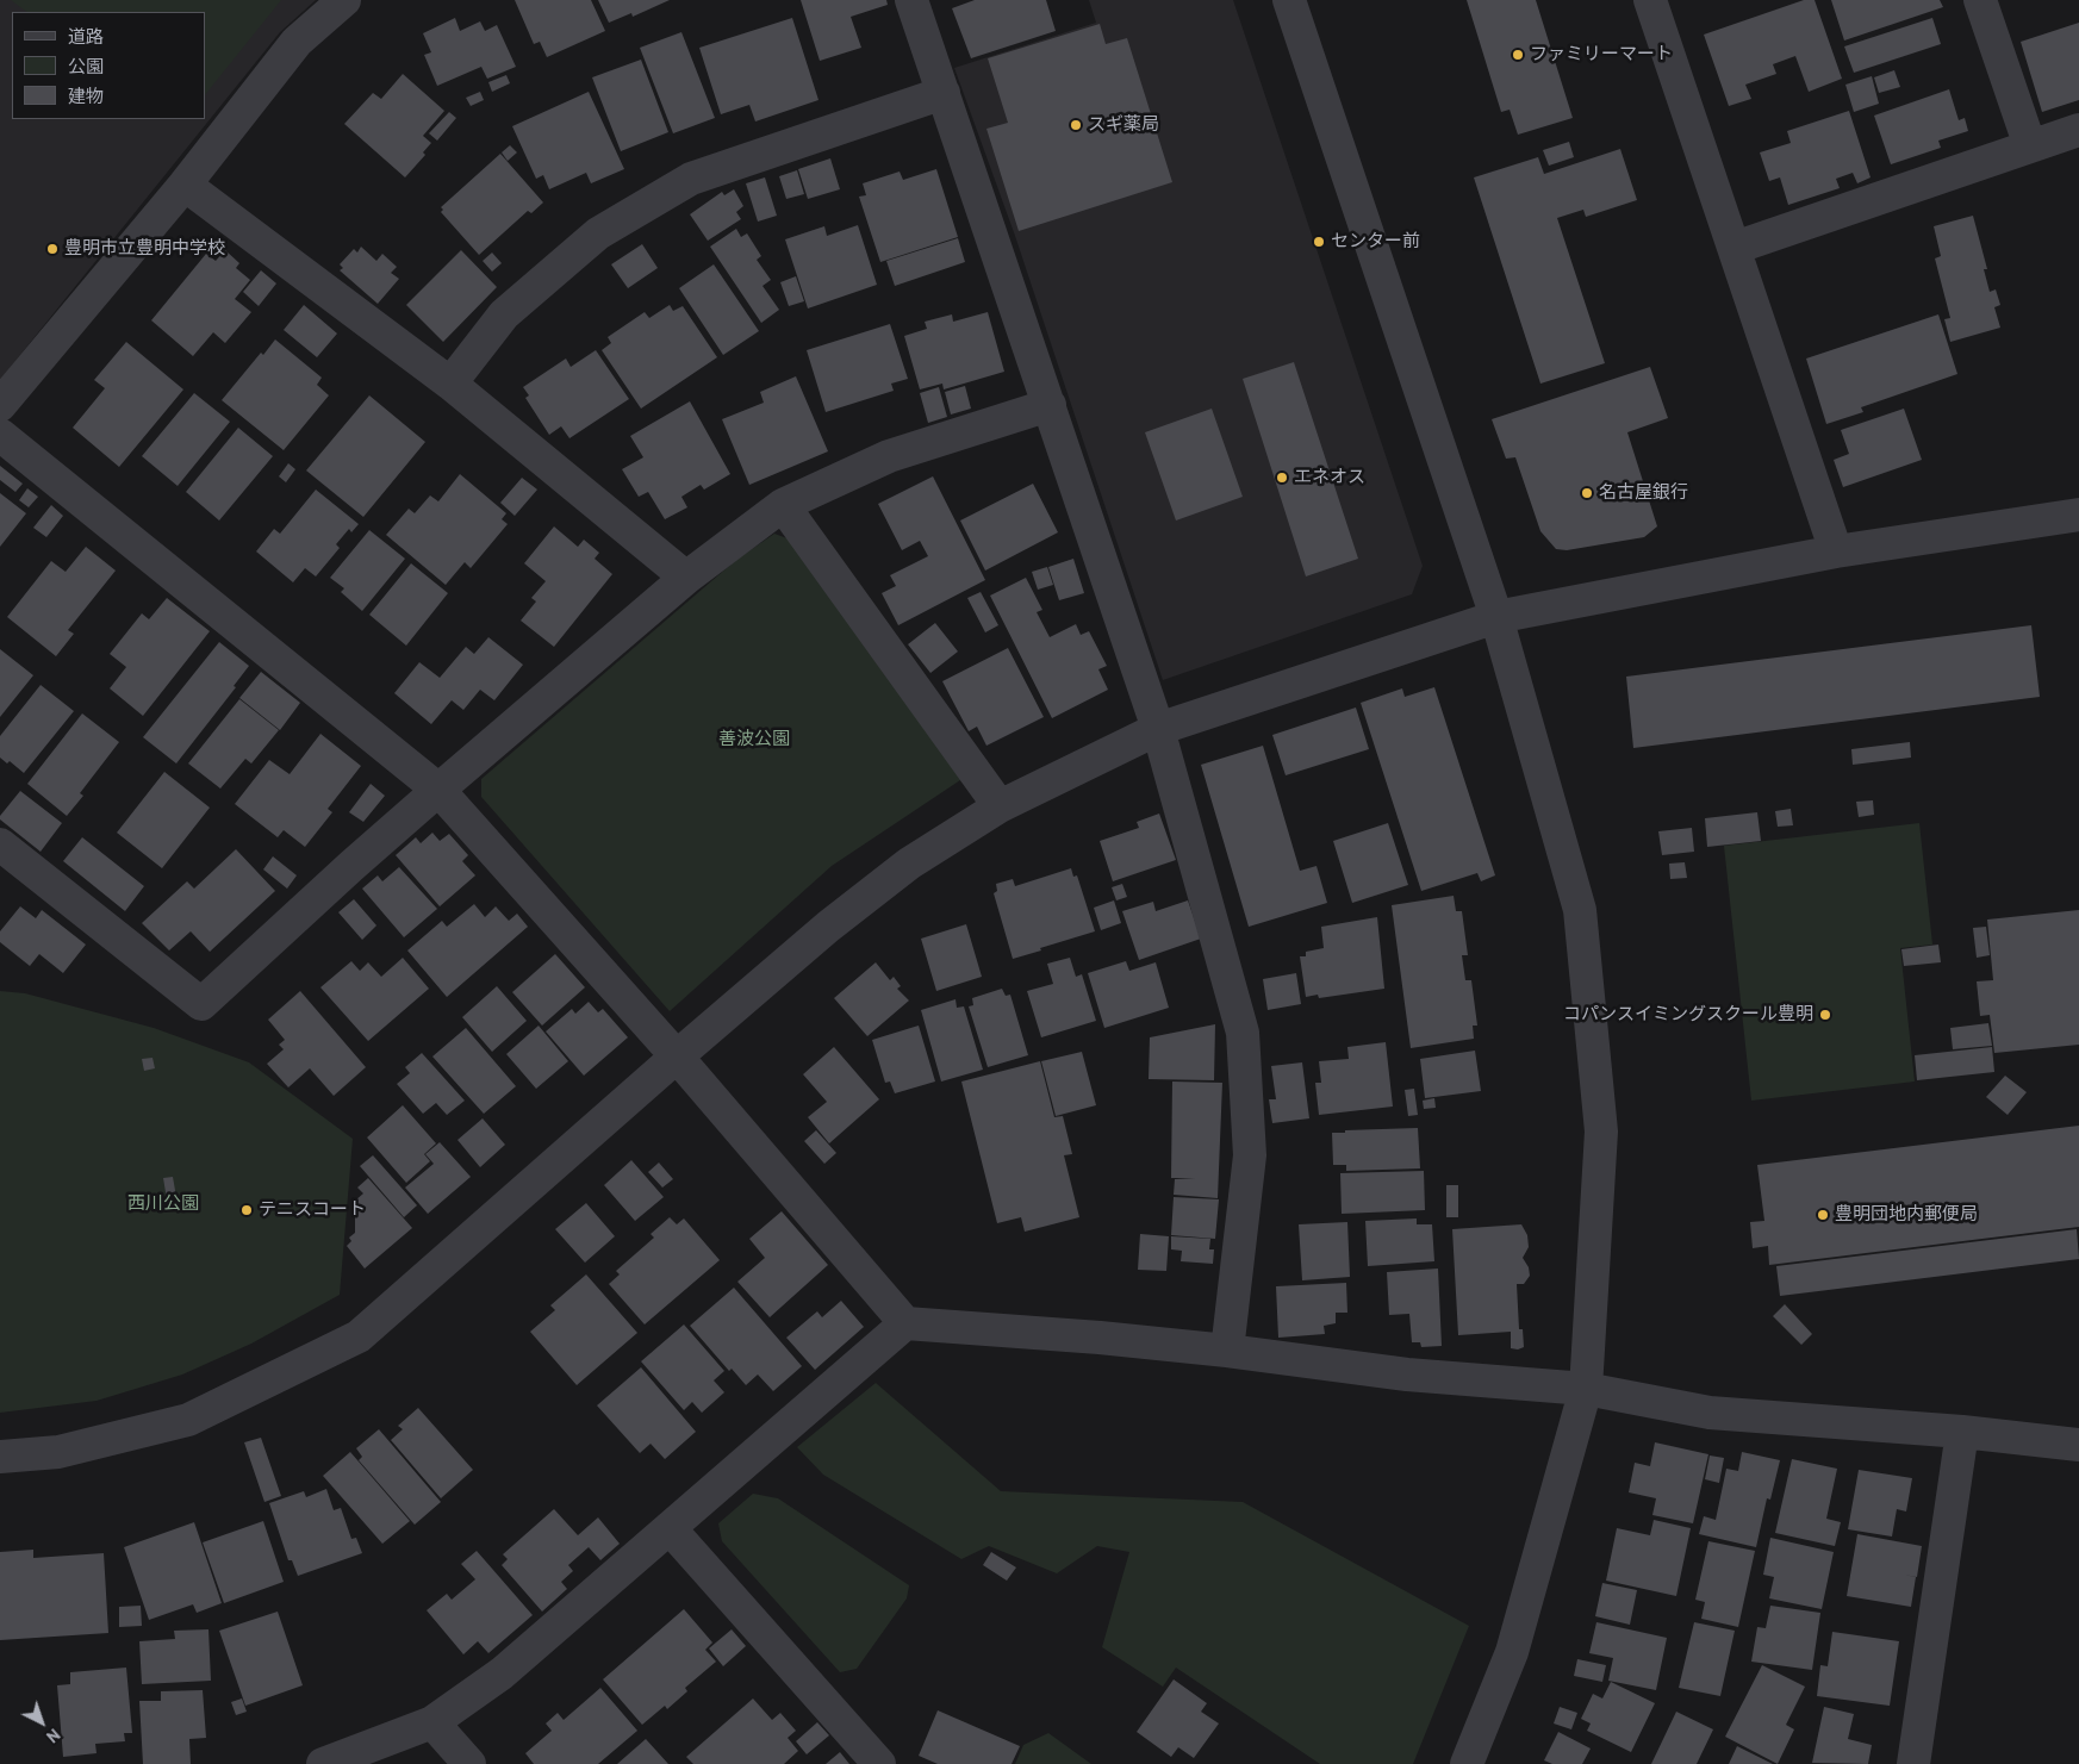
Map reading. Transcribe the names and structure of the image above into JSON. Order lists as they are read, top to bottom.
{
  "parks": ["善波公園", "西川公園"],
  "places": [
    "ファミリーマート",
    "スギ薬局",
    "センター前",
    "豊明市立豊明中学校",
    "エネオス",
    "名古屋銀行",
    "コパンスイミングスクール豊明",
    "テニスコート",
    "豊明団地内郵便局"
  ],
  "legend": ["道路", "公園", "建物"],
  "north": "bottom right"
}
